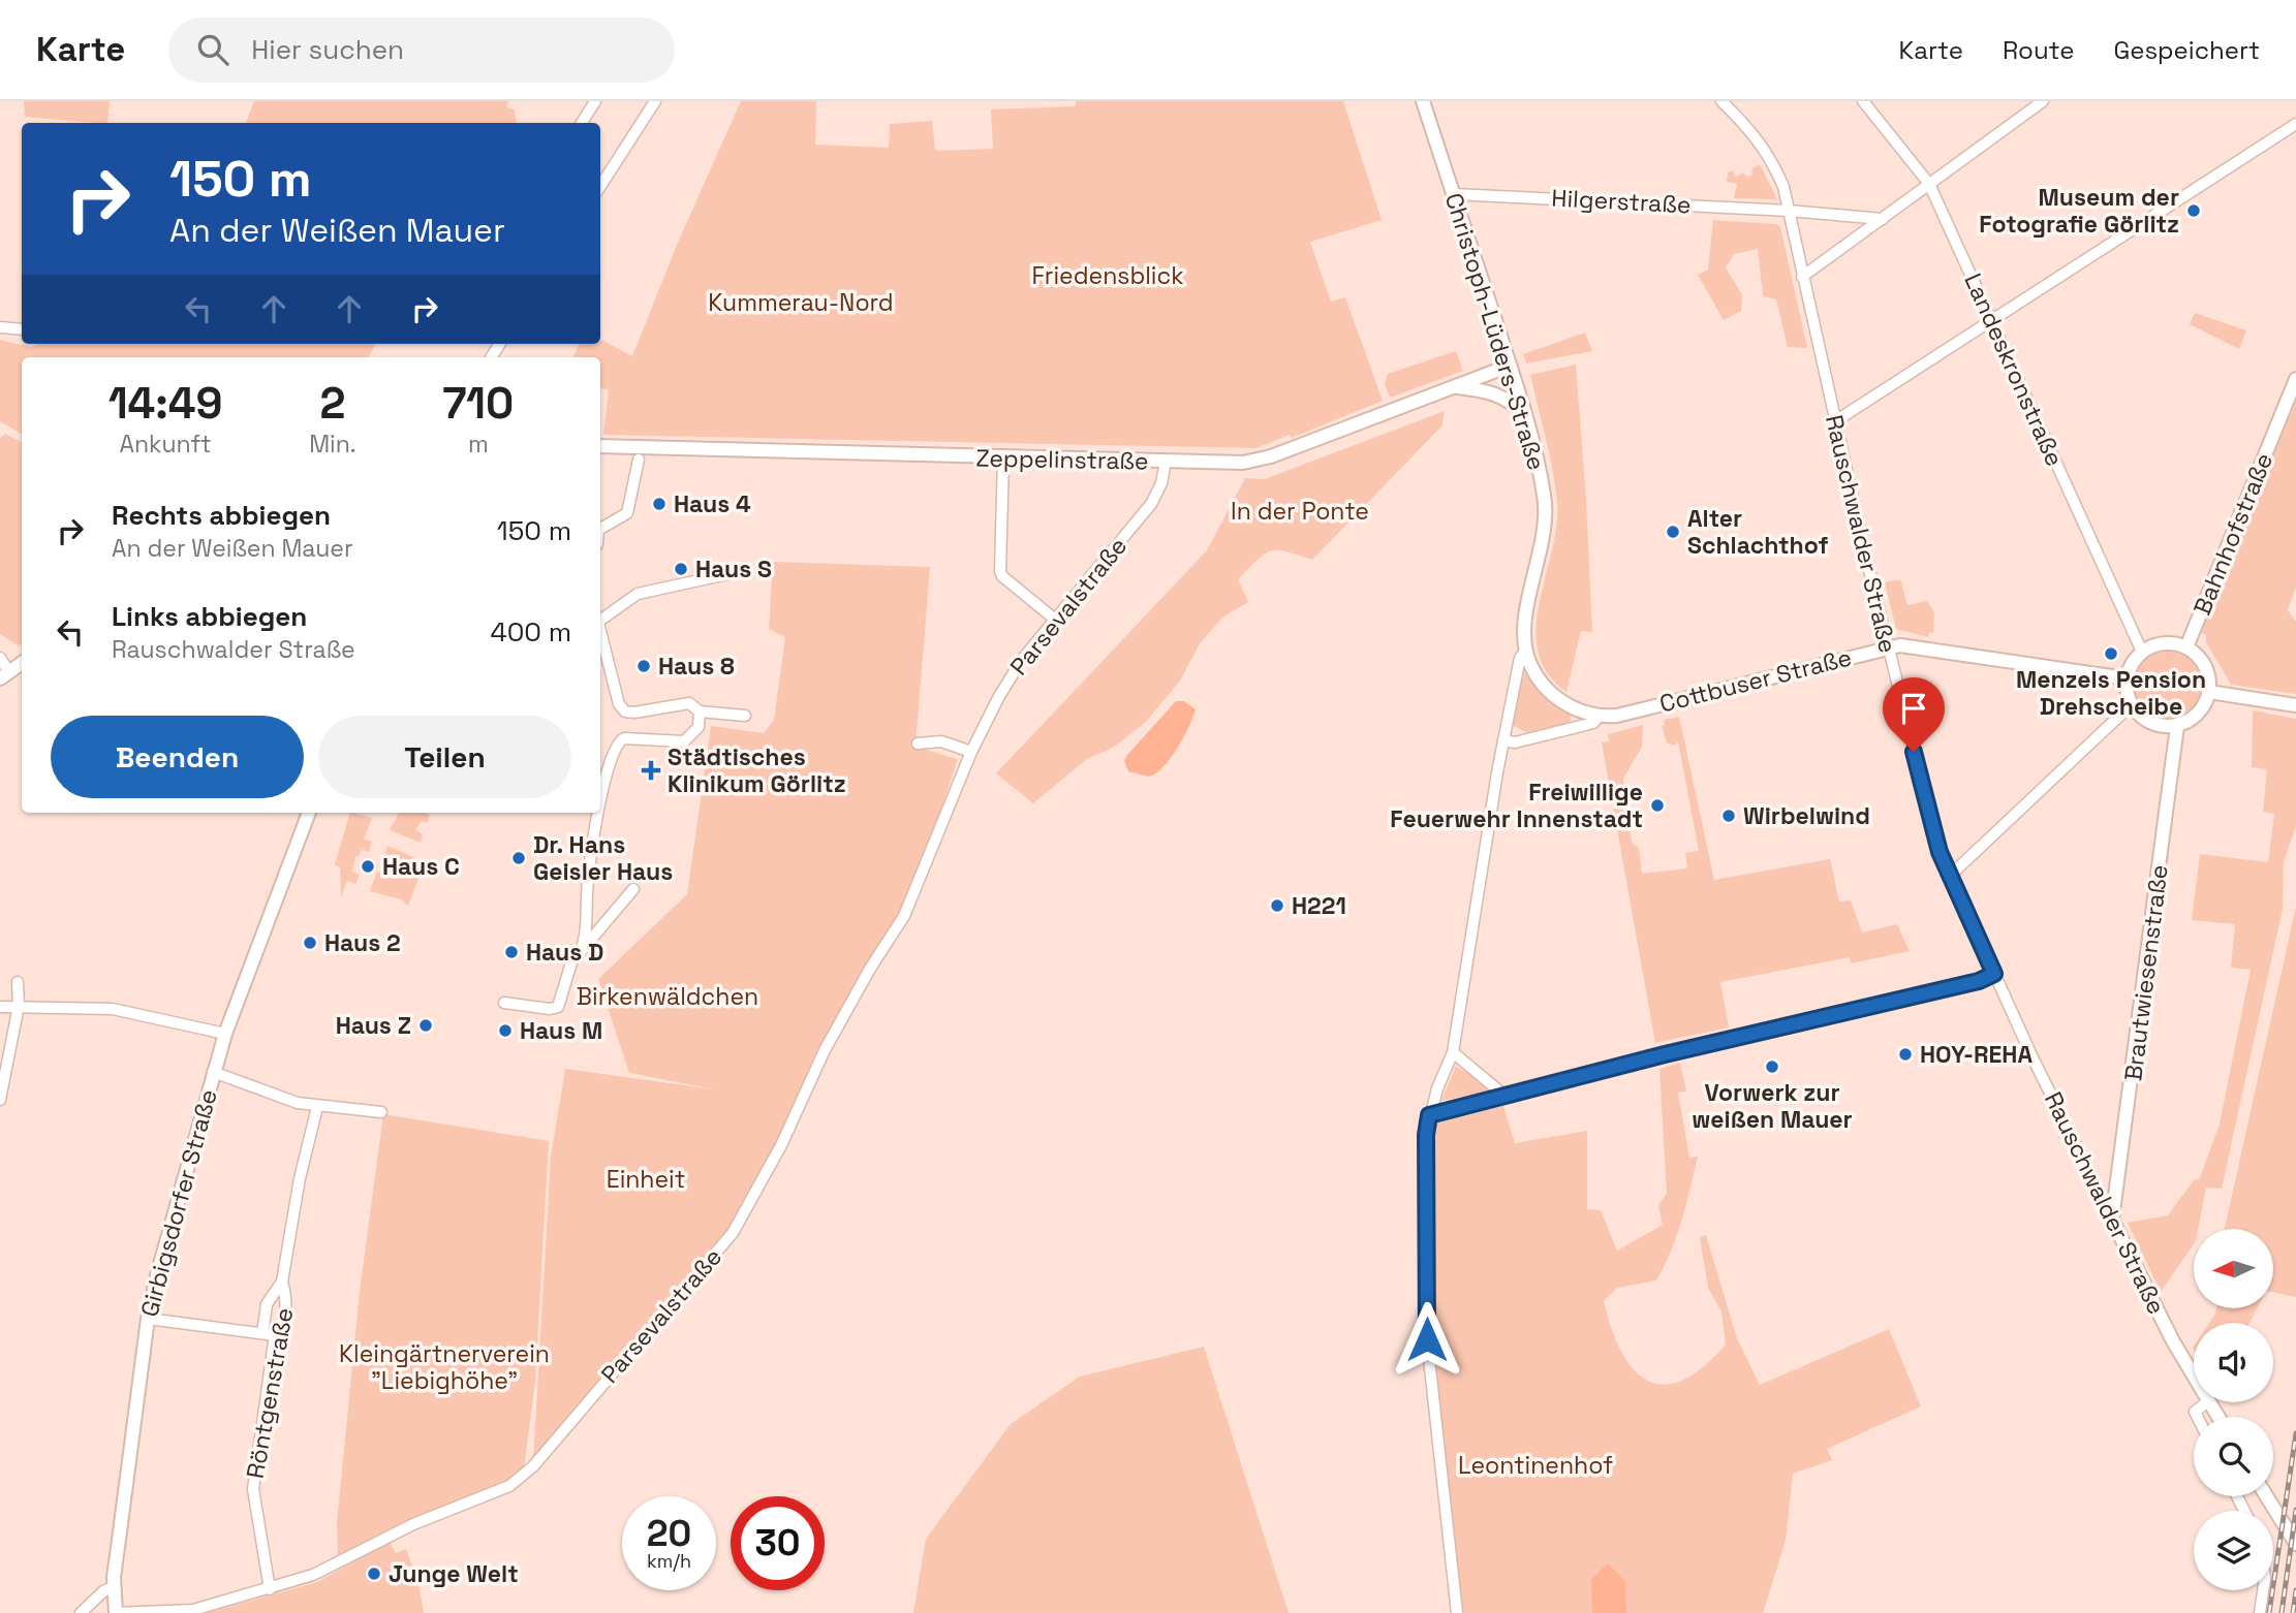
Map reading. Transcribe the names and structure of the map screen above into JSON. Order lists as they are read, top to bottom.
{
  "streets": {
    "street": [
      "Hilgerstraße",
      "Christoph-Lüders-Straße",
      "Landeskronstraße",
      "Zeppelinstraße",
      "Rauschwalder Straße",
      "Bahnhofstraße",
      "Parsevalstraße",
      "Cottbuser Straße",
      "Brautwiesenstraße",
      "Girbigsdorfer Straße",
      "Röntgenstraße"
    ]
  },
  "crossings": [
    ["Hilgerstraße", "Christoph-Lüders-Straße"],
    ["Hilgerstraße", "Rauschwalder Straße"],
    ["Christoph-Lüders-Straße", "Zeppelinstraße"],
    ["Christoph-Lüders-Straße", "Cottbuser Straße"],
    ["Landeskronstraße", "Bahnhofstraße"],
    ["Landeskronstraße", "Cottbuser Straße"],
    ["Landeskronstraße", "Brautwiesenstraße"],
    ["Zeppelinstraße", "Parsevalstraße"],
    ["Rauschwalder Straße", "Cottbuser Straße"],
    ["Rauschwalder Straße", "Brautwiesenstraße"],
    ["Bahnhofstraße", "Cottbuser Straße"],
    ["Bahnhofstraße", "Brautwiesenstraße"],
    ["Parsevalstraße", "Girbigsdorfer Straße"],
    ["Parsevalstraße", "Röntgenstraße"],
    ["Cottbuser Straße", "Brautwiesenstraße"]
  ],
  "parks": [
    "Friedensblick",
    "Kummerau-Nord",
    "In der Ponte",
    "Birkenwäldchen",
    "Einheit",
    "Kleingärtnerverein \"Liebighöhe\"",
    "Leontinenhof"
  ],
  "places": {
    "other": [
      "Museum der Fotografie Görlitz",
      "Haus 4",
      "Alter Schlachthof",
      "Haus S",
      "Menzels Pension Drehscheibe",
      "Haus 8",
      "Freiwillige Feuerwehr Innenstadt",
      "Wirbelwind",
      "Dr. Hans Geisler Haus",
      "Haus C",
      "H221",
      "Haus 2",
      "Haus D",
      "Haus Z",
      "Haus M",
      "HOY-REHA",
      "Vorwerk zur weißen Mauer",
      "Junge Welt"
    ],
    "health": ["Städtisches Klinikum Görlitz"]
  },
  "north": "left",
  "page": {
    "header": "Karte",
    "search": "Hier suchen",
    "nav": ["Karte", "Route", "Gespeichert"],
    "turn": ["150 m", "An der Weißen Mauer"],
    "eta": [
      "14:49",
      "Ankunft",
      "2",
      "Min.",
      "710",
      "m"
    ],
    "list": [
      {
        "name": "Rechts abbiegen",
        "note": "An der Weißen Mauer",
        "value": "150 m"
      },
      {
        "name": "Links abbiegen",
        "note": "Rauschwalder Straße",
        "value": "400 m"
      }
    ],
    "buttons": ["Beenden", "Teilen"],
    "speed": "20 km/h",
    "limit": "30"
  }
}
